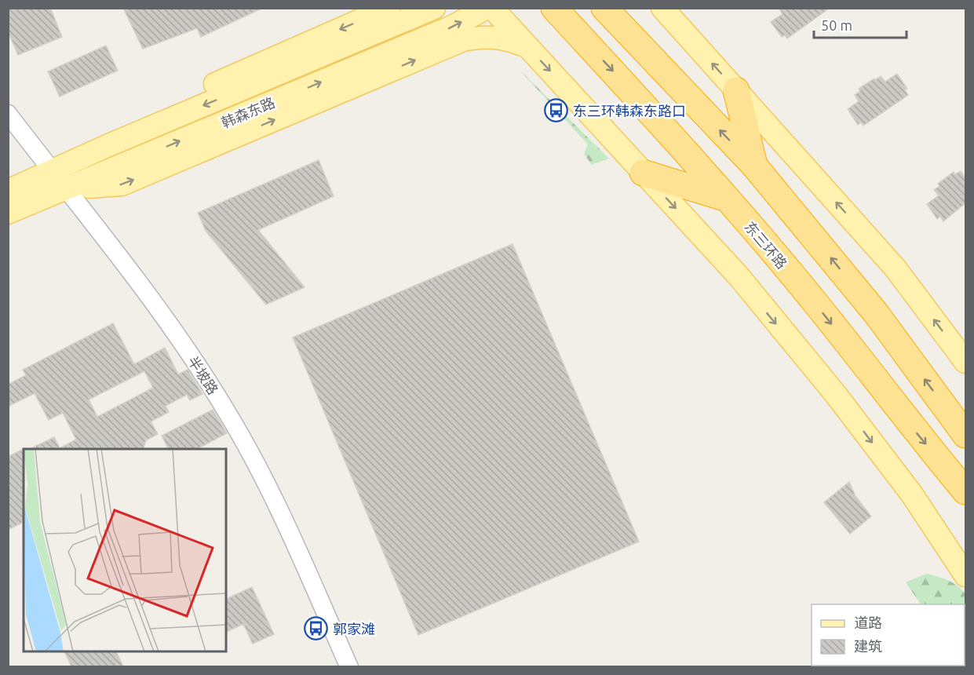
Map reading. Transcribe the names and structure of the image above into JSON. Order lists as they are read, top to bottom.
{
  "streets": {
    "highway": ["东三环路"],
    "main road": ["韩森东路"],
    "street": ["半坡路"]
  },
  "crossings": [
    ["韩森东路", "半坡路"]
  ],
  "places": {
    "bus stop": ["东三环韩森东路口", "郭家滩"]
  },
  "legend": ["道路", "建筑"],
  "scale_bar": "50 m"
}
